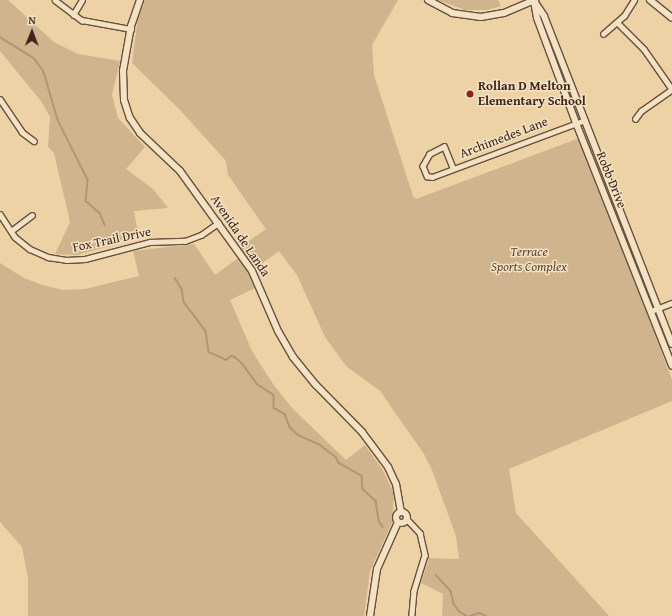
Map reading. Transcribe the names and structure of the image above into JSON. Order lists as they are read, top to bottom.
{
  "streets": {
    "street": [
      "Archimedes Lane",
      "Robb Drive",
      "Avenida de Landa",
      "Fox Trail Drive"
    ]
  },
  "crossings": [
    ["Archimedes Lane", "Robb Drive"],
    ["Avenida de Landa", "Fox Trail Drive"]
  ],
  "parks": ["Terrace Sports Complex"],
  "places": ["Rollan D Melton Elementary School"],
  "north": "top"
}
